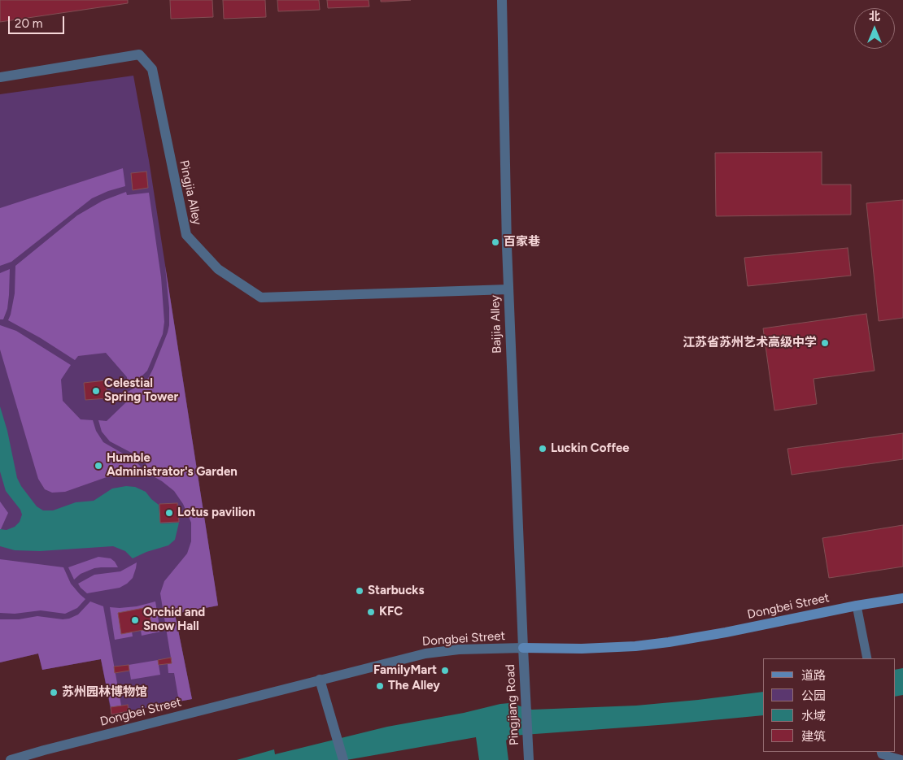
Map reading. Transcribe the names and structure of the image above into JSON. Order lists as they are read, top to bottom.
{
  "streets": {
    "main road": ["Dongbei Street"],
    "street": ["Pingjia Alley", "Baijia Alley", "Pingjiang Road"]
  },
  "crossings": [
    ["Pingjia Alley", "Baijia Alley"],
    ["Baijia Alley", "Dongbei Street"],
    ["Baijia Alley", "Pingjiang Road"],
    ["Dongbei Street", "Pingjiang Road"]
  ],
  "places": [
    "百家巷",
    "江苏省苏州艺术高级中学",
    "Celestial Spring Tower",
    "Luckin Coffee",
    "Humble Administrator's Garden",
    "Lotus pavilion",
    "Starbucks",
    "KFC",
    "Orchid and Snow Hall",
    "FamilyMart",
    "The Alley",
    "苏州园林博物馆"
  ],
  "legend": [
    "道路",
    "公园",
    "水域",
    "建筑"
  ],
  "scale_bar": "20 m",
  "north": "top"
}
